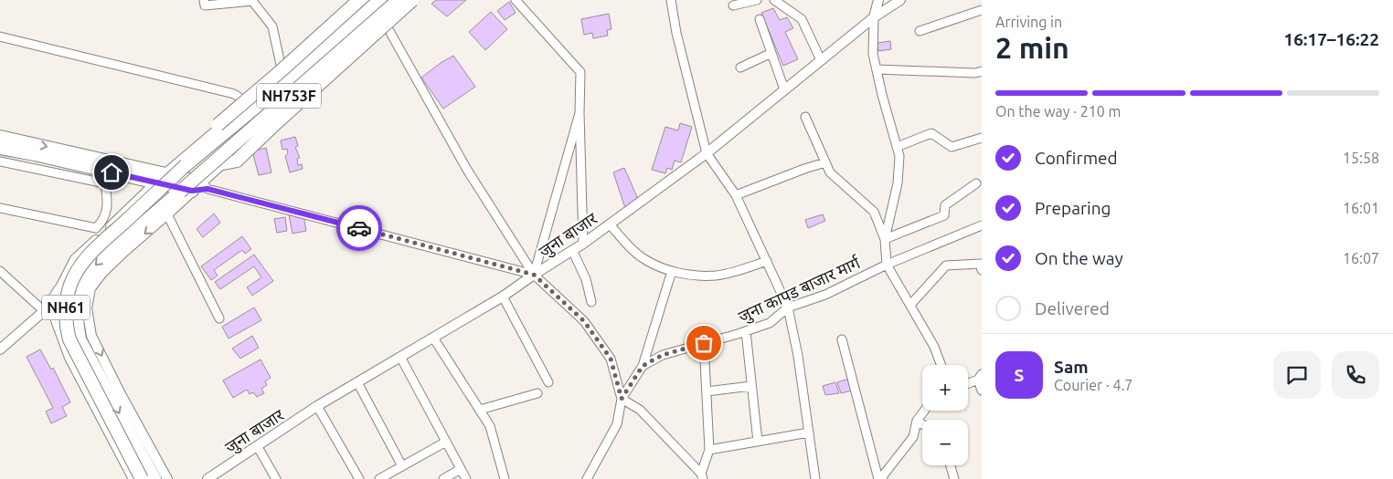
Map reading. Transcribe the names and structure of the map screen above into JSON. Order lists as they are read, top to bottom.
{
  "streets": {
    "highway": ["NH753F", "NH61"],
    "street": ["जुना बाजार", "जुना कापड बाजार मार्ग"]
  },
  "crossings": [
    ["NH753F", "NH61"]
  ],
  "page": {
    "heading": ["2 min", "Arriving in", "16:17–16:22"],
    "panel": ["Sam", "Courier · 4.7"],
    "bar": "On the way · 210 m",
    "list": [
      ["Confirmed", "15:58"],
      ["Preparing", "16:01"],
      ["On the way", "16:07"],
      "Delivered"
    ],
    "round": "S",
    "map_buttons": ["+", "−"]
  }
}
